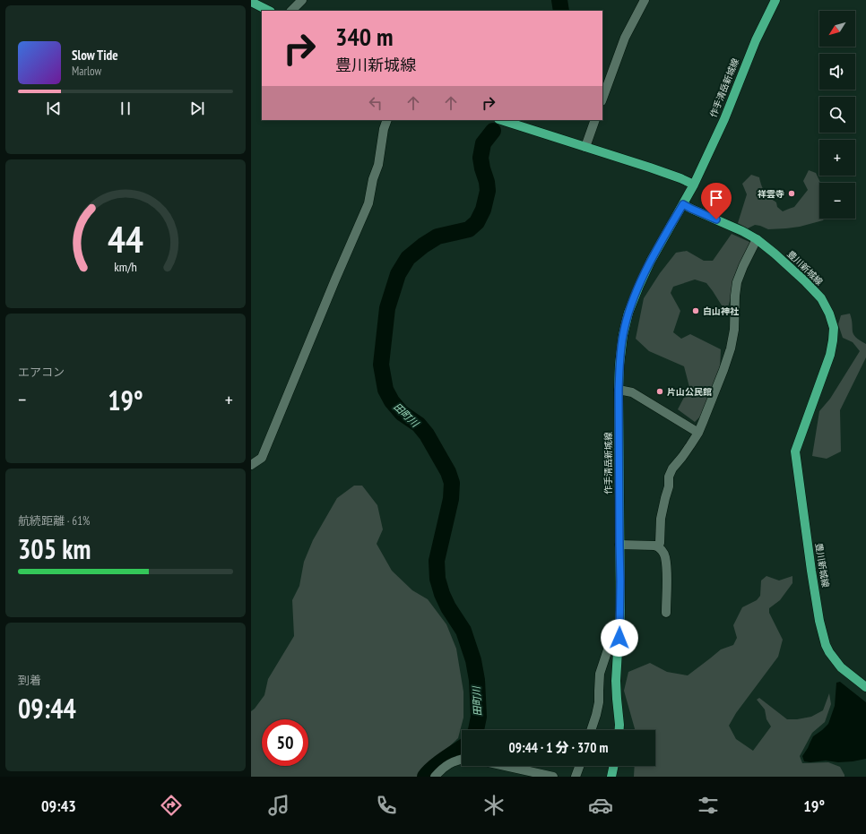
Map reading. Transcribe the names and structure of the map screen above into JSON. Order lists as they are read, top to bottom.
{
  "streets": {
    "main road": ["作手清岳新城線", "豊川新城線"]
  },
  "crossings": [
    ["作手清岳新城線", "豊川新城線"]
  ],
  "water": ["田町川"],
  "places": ["祥雲寺", "白山神社", "片山公民館"],
  "north": "bottom left",
  "page": {
    "map_buttons": ["+", "−"],
    "turn": ["340 m", "豊川新城線"],
    "song": ["Slow Tide", "Marlow"],
    "tile": [
      "エアコン",
      ["航続距離 · 61%", "305 km"],
      ["到着", "09:44"]
    ],
    "heat": ["−", "19°", "+"],
    "limit": "50",
    "trip": "09:44 · 1 分 · 370 m",
    "tabs": ["09:43", "19°"],
    "gauge": ["44", "km/h"]
  }
}
